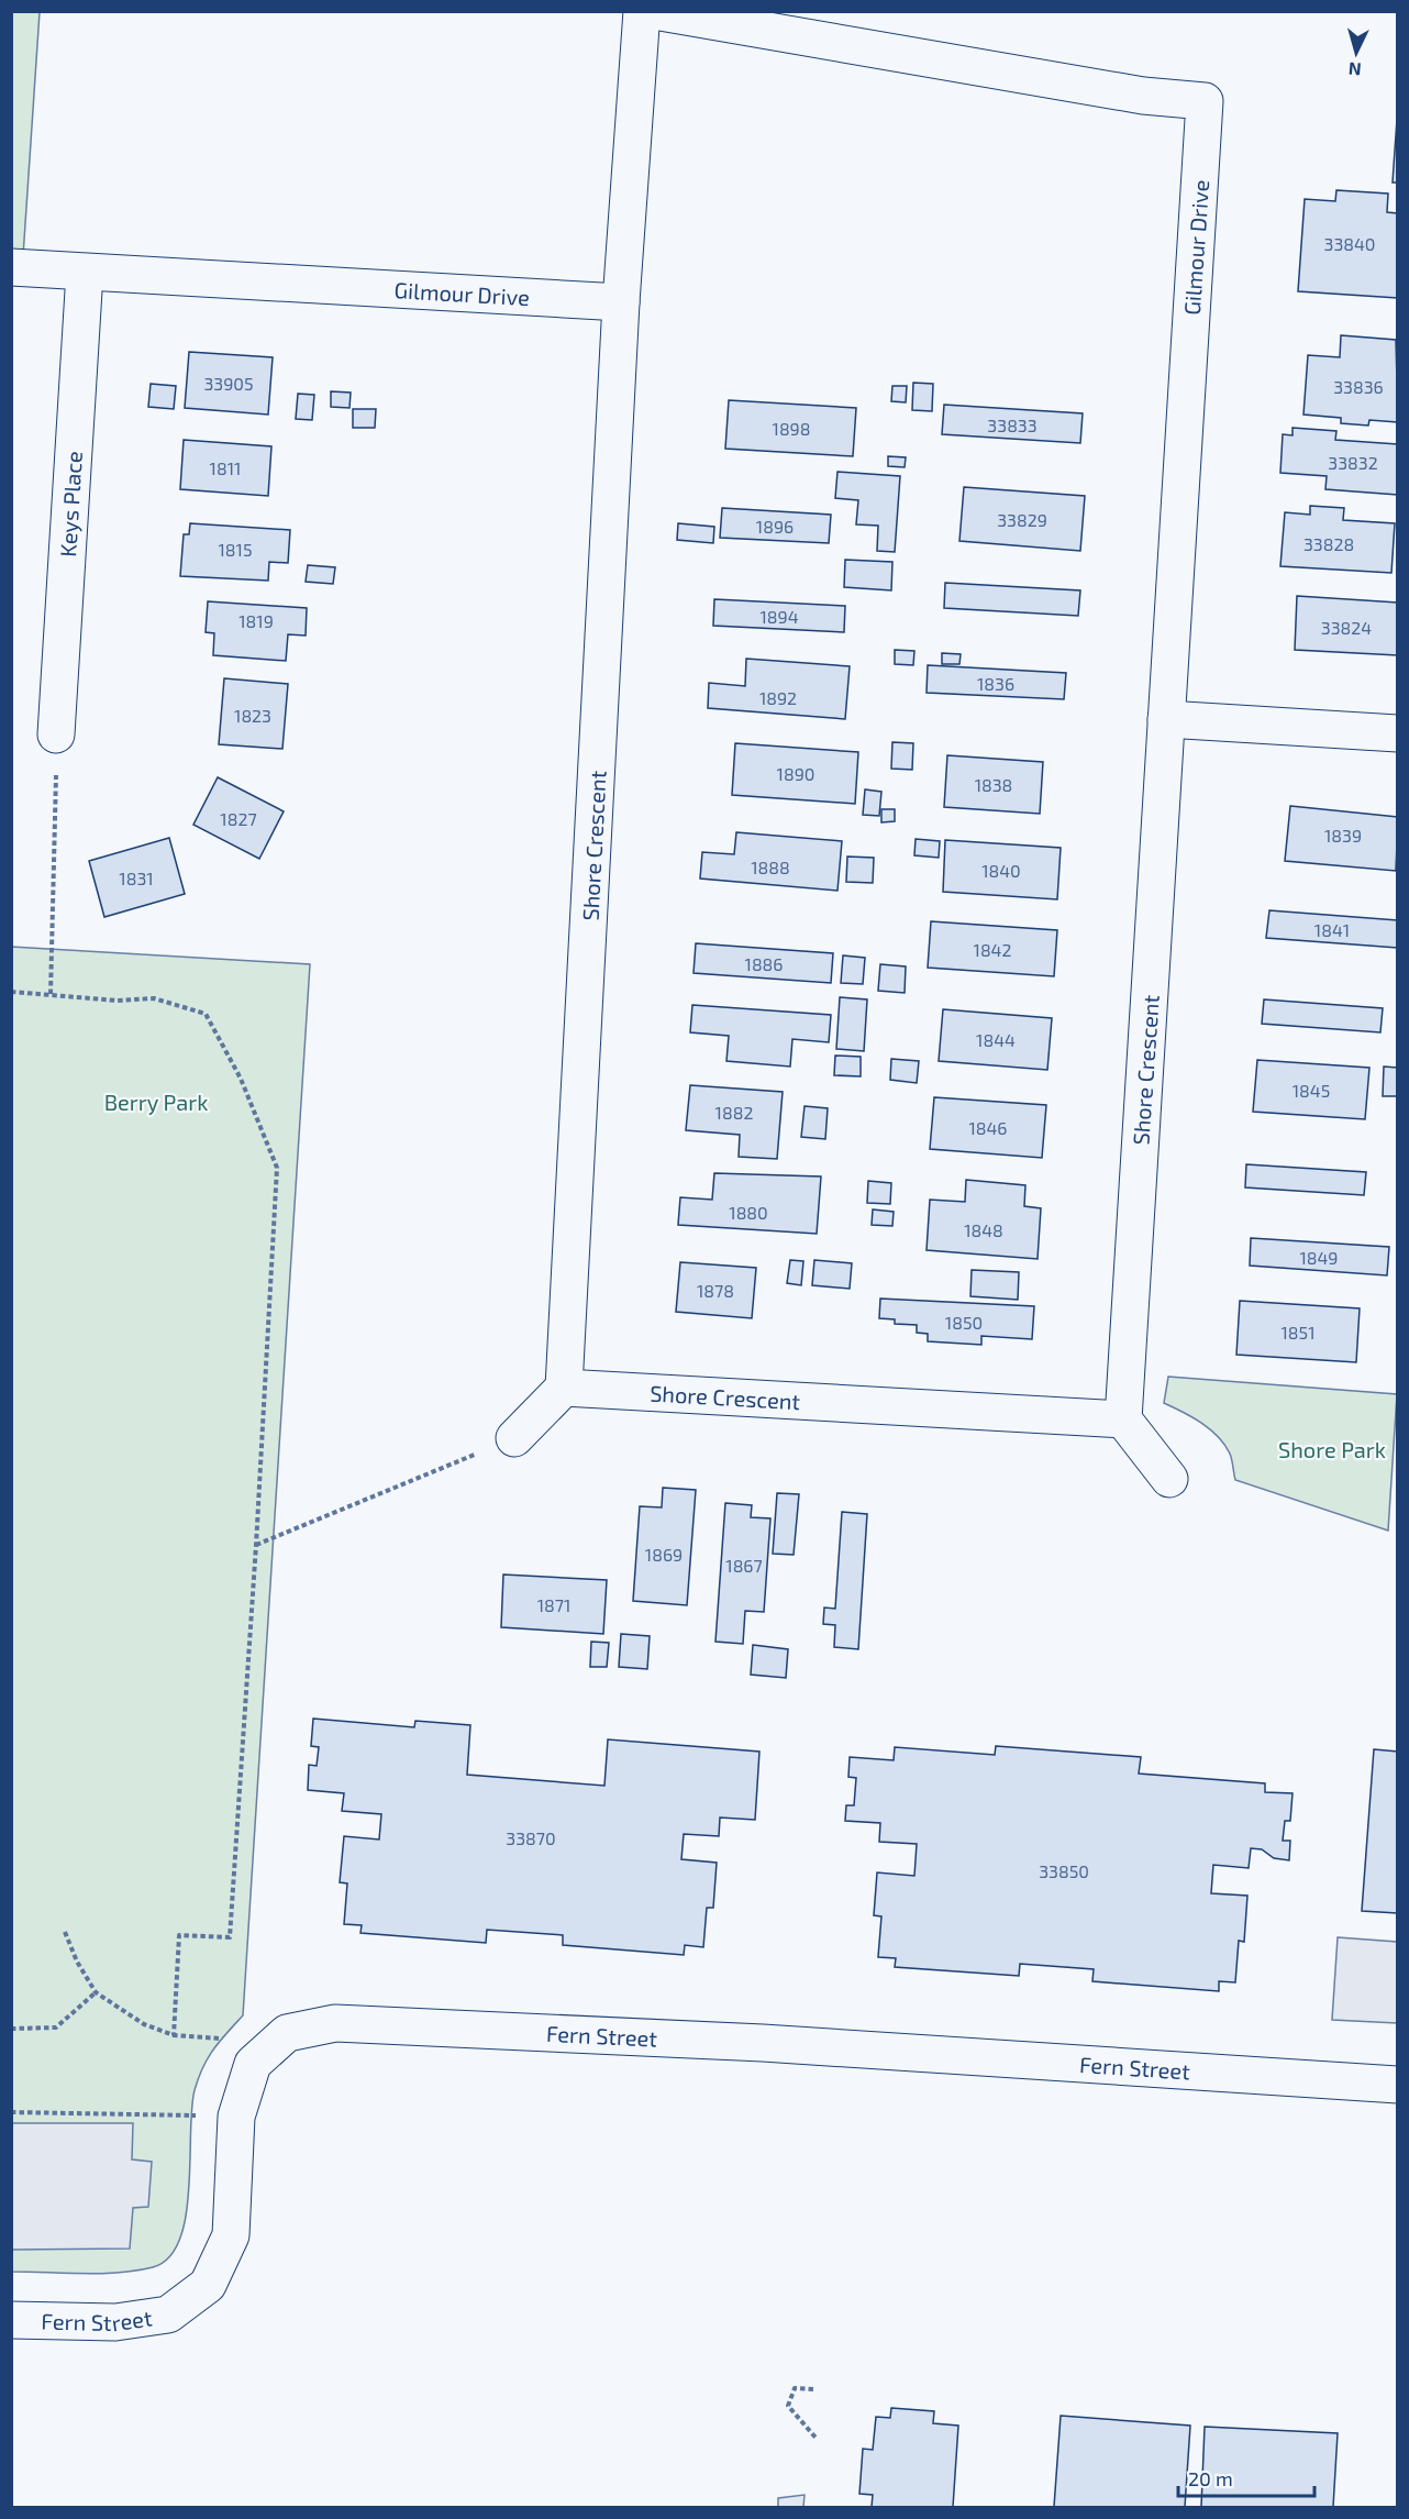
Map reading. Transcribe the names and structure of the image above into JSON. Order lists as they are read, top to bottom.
{
  "streets": {
    "street": [
      "Gilmour Drive",
      "Keys Place",
      "Shore Crescent",
      "Fern Street"
    ]
  },
  "crossings": [
    ["Gilmour Drive", "Keys Place"],
    ["Gilmour Drive", "Shore Crescent"]
  ],
  "parks": ["Berry Park", "Shore Park"],
  "house_numbers": [
    "33840",
    "33905",
    "33836",
    "33833",
    "1898",
    "33832",
    "1811",
    "33829",
    "1896",
    "33828",
    "1815",
    "1894",
    "1819",
    "33824",
    "1836",
    "1892",
    "1823",
    "1890",
    "1838",
    "1827",
    "1839",
    "1888",
    "1840",
    "1831",
    "1841",
    "1842",
    "1886",
    "1844",
    "1845",
    "1882",
    "1846",
    "1880",
    "1848",
    "1849",
    "1878",
    "1850",
    "1851",
    "1869",
    "1867",
    "1871",
    "33870",
    "33850"
  ],
  "scale_bar": "20 m",
  "north": "bottom"
}
